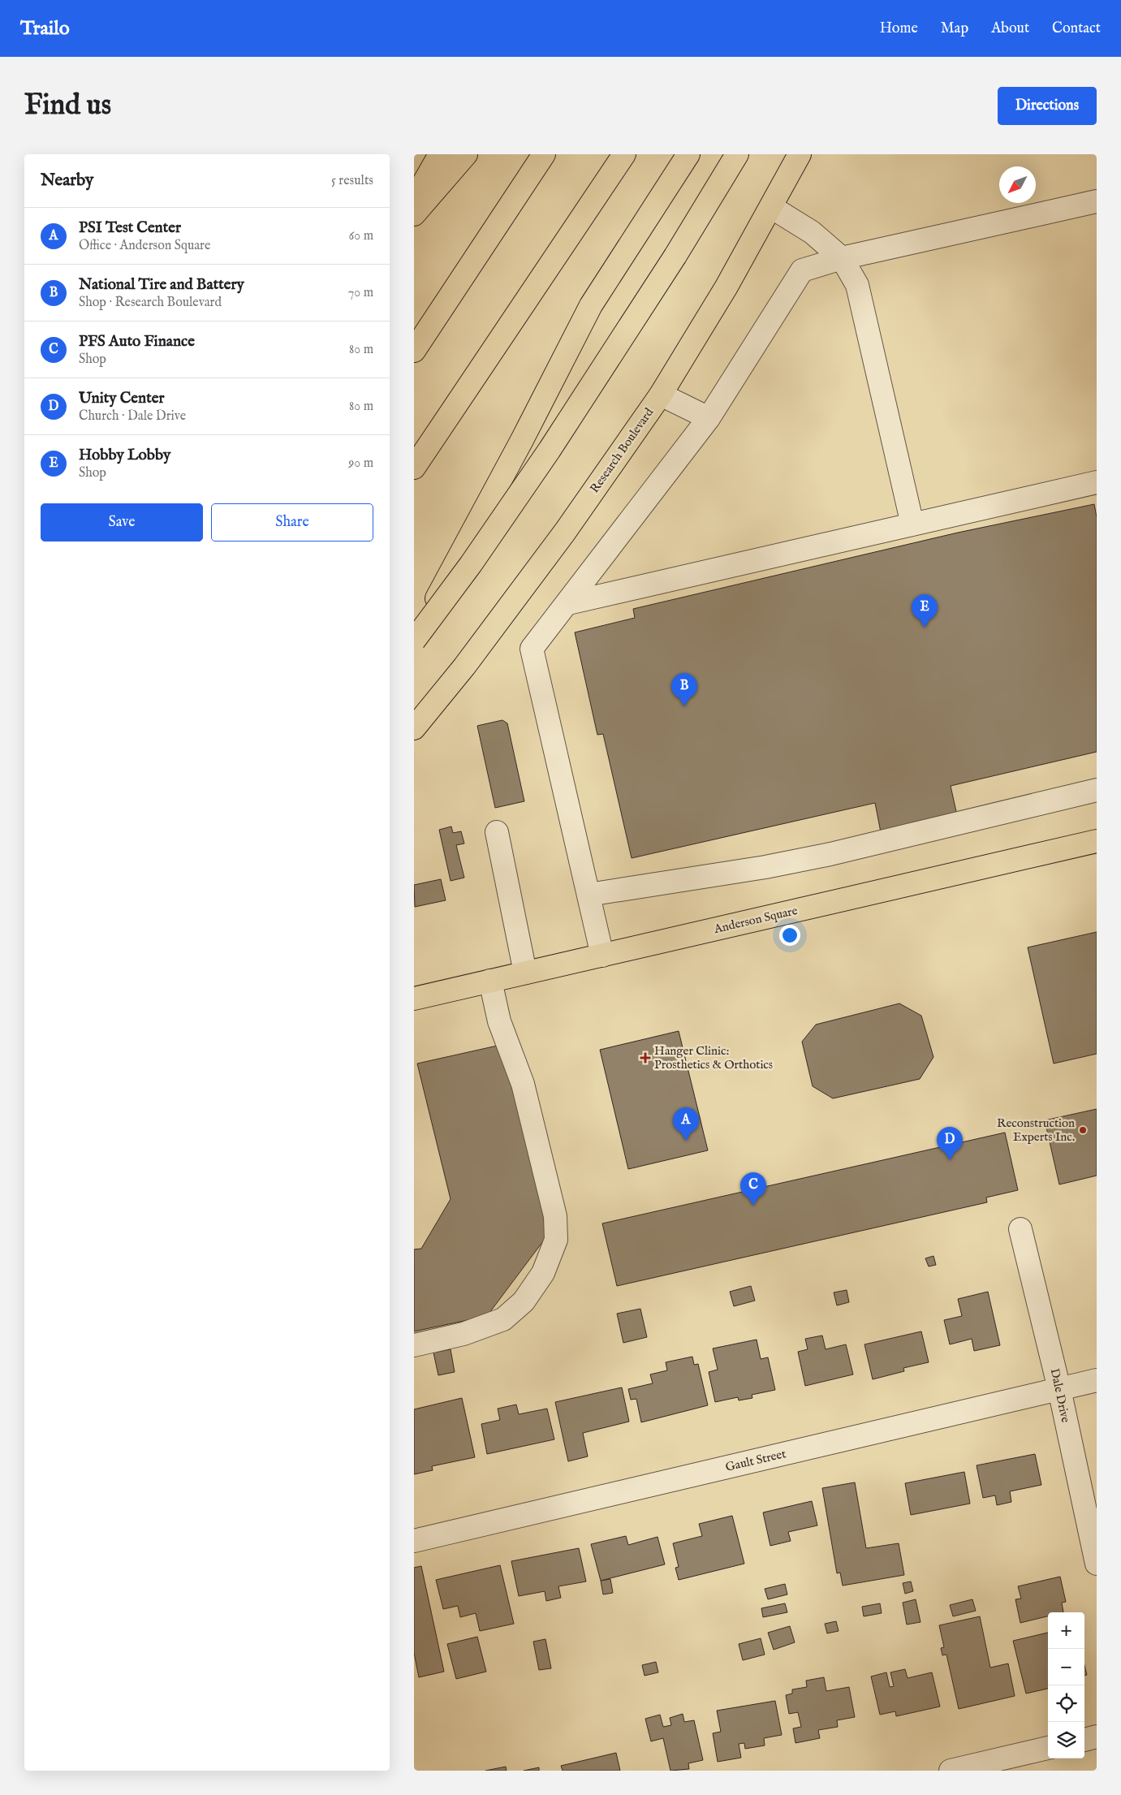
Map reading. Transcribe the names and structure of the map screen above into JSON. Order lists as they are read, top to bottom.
{
  "streets": {
    "main road": ["Research Boulevard", "Anderson Square"],
    "street": ["Dale Drive", "Gault Street"]
  },
  "crossings": [
    ["Dale Drive", "Gault Street"]
  ],
  "places": {
    "health": ["Hanger Clinic: Prosthetics & Orthotics"],
    "other": ["Reconstruction Experts Inc."]
  },
  "north": "bottom left",
  "page": {
    "header": "Trailo",
    "nav": [
      "Home",
      "Map",
      "About",
      "Contact"
    ],
    "buttons": [
      "Directions",
      ["Save", "Share"]
    ],
    "title": "Find us",
    "heading": ["Nearby", "5 results"],
    "list": [
      {
        "mark": "A",
        "name": "PSI Test Center",
        "note": "Office · Anderson Square",
        "value": "60 m"
      },
      {
        "mark": "B",
        "name": "National Tire and Battery",
        "note": "Shop · Research Boulevard",
        "value": "70 m"
      },
      {
        "mark": "C",
        "name": "PFS Auto Finance",
        "note": "Shop",
        "value": "80 m"
      },
      {
        "mark": "D",
        "name": "Unity Center",
        "note": "Church · Dale Drive",
        "value": "80 m"
      },
      {
        "mark": "E",
        "name": "Hobby Lobby",
        "note": "Shop",
        "value": "90 m"
      }
    ],
    "pins": [
      "E",
      "B",
      "A",
      "D",
      "C"
    ],
    "map_buttons": ["+", "−"]
  }
}
